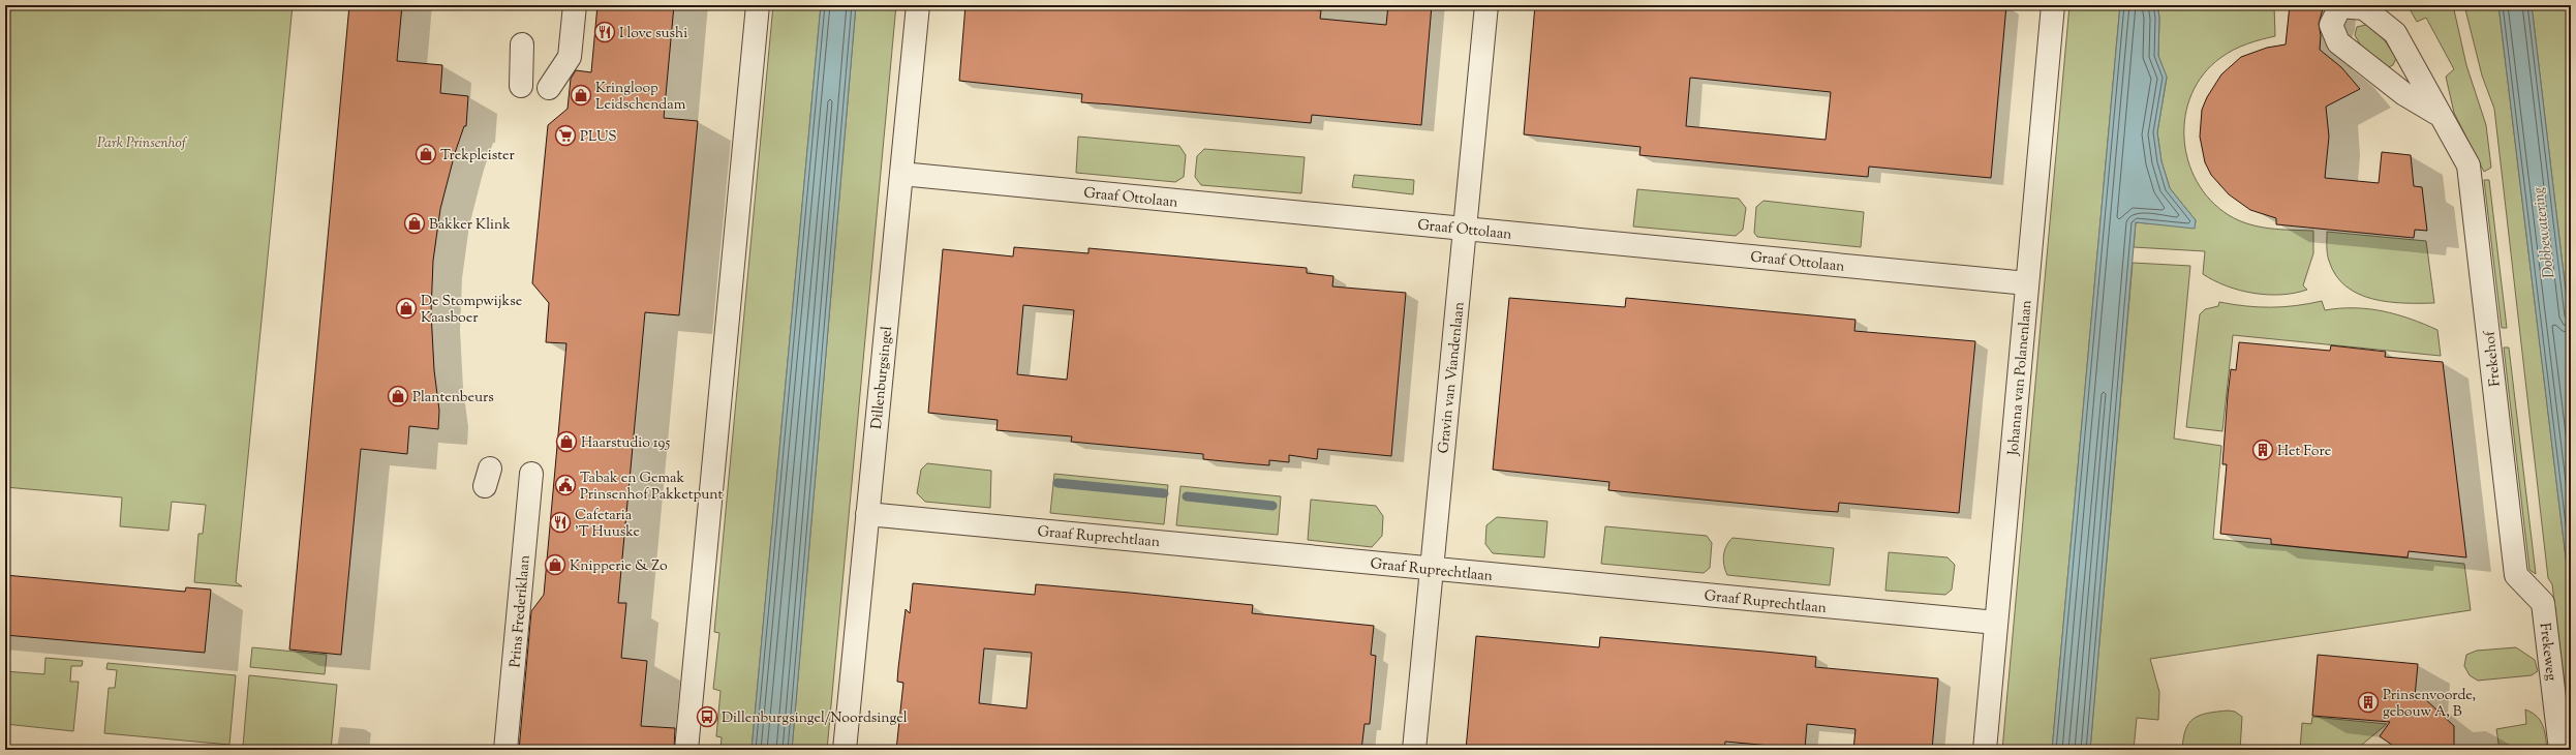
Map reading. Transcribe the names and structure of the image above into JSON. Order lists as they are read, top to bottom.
{
  "streets": {
    "street": [
      "Graaf Ottolaan",
      "Frekehof",
      "Dillenburgsingel",
      "Gravin van Viandenlaan",
      "Johanna van Polanenlaan",
      "Graaf Ruprechtlaan",
      "Prins Frederiklaan",
      "Frekeweg"
    ]
  },
  "crossings": [
    ["Graaf Ottolaan", "Dillenburgsingel"],
    ["Graaf Ottolaan", "Gravin van Viandenlaan"],
    ["Graaf Ottolaan", "Johanna van Polanenlaan"],
    ["Frekehof", "Frekeweg"],
    ["Dillenburgsingel", "Graaf Ruprechtlaan"],
    ["Gravin van Viandenlaan", "Graaf Ruprechtlaan"],
    ["Johanna van Polanenlaan", "Graaf Ruprechtlaan"]
  ],
  "water": ["Dobbewatering"],
  "parks": ["Park Prinsenhof"],
  "places": {
    "restaurant": ["I love sushi", "Cafetaria 'T Huuske"],
    "shop": [
      "Kringloop Leidschendam",
      "Trekpleister",
      "Bakker Klink",
      "De Stompwijkse Kaasboer",
      "Plantenbeurs",
      "Haarstudio 195",
      "Knipperie & Zo"
    ],
    "supermarket": ["PLUS"],
    "building": ["Het Fore", "Prinsenvoorde, gebouw A, B"],
    "public building": ["Tabak en Gemak Prinsenhof Pakketpunt"],
    "bus stop": ["Dillenburgsingel/Noordsingel"]
  }
}
